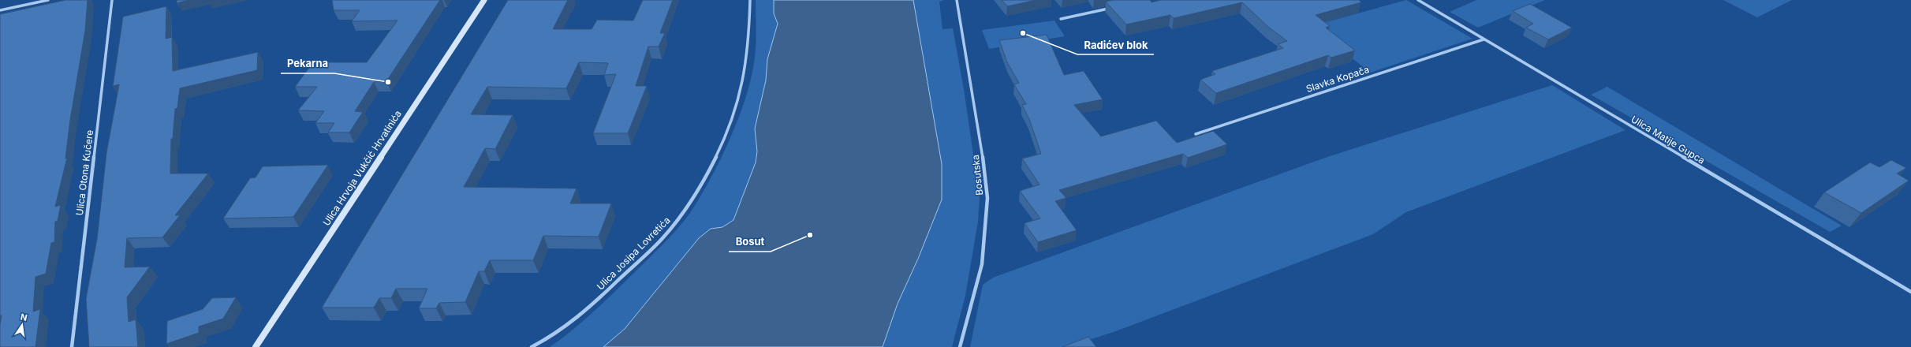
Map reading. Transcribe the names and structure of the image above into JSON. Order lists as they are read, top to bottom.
{
  "streets": {
    "main road": ["Ulica Hrvoja Vukčić Hrvatinića"],
    "street": [
      "Slavka Kopača",
      "Ulica Matije Gupca",
      "Ulica Otona Kučere",
      "Bosutska",
      "Ulica Josipa Lovretića"
    ]
  },
  "crossings": [
    ["Slavka Kopača", "Ulica Matije Gupca"]
  ],
  "places": ["Radićev blok", "Pekarna", "Bosut"],
  "north": "top"
}
